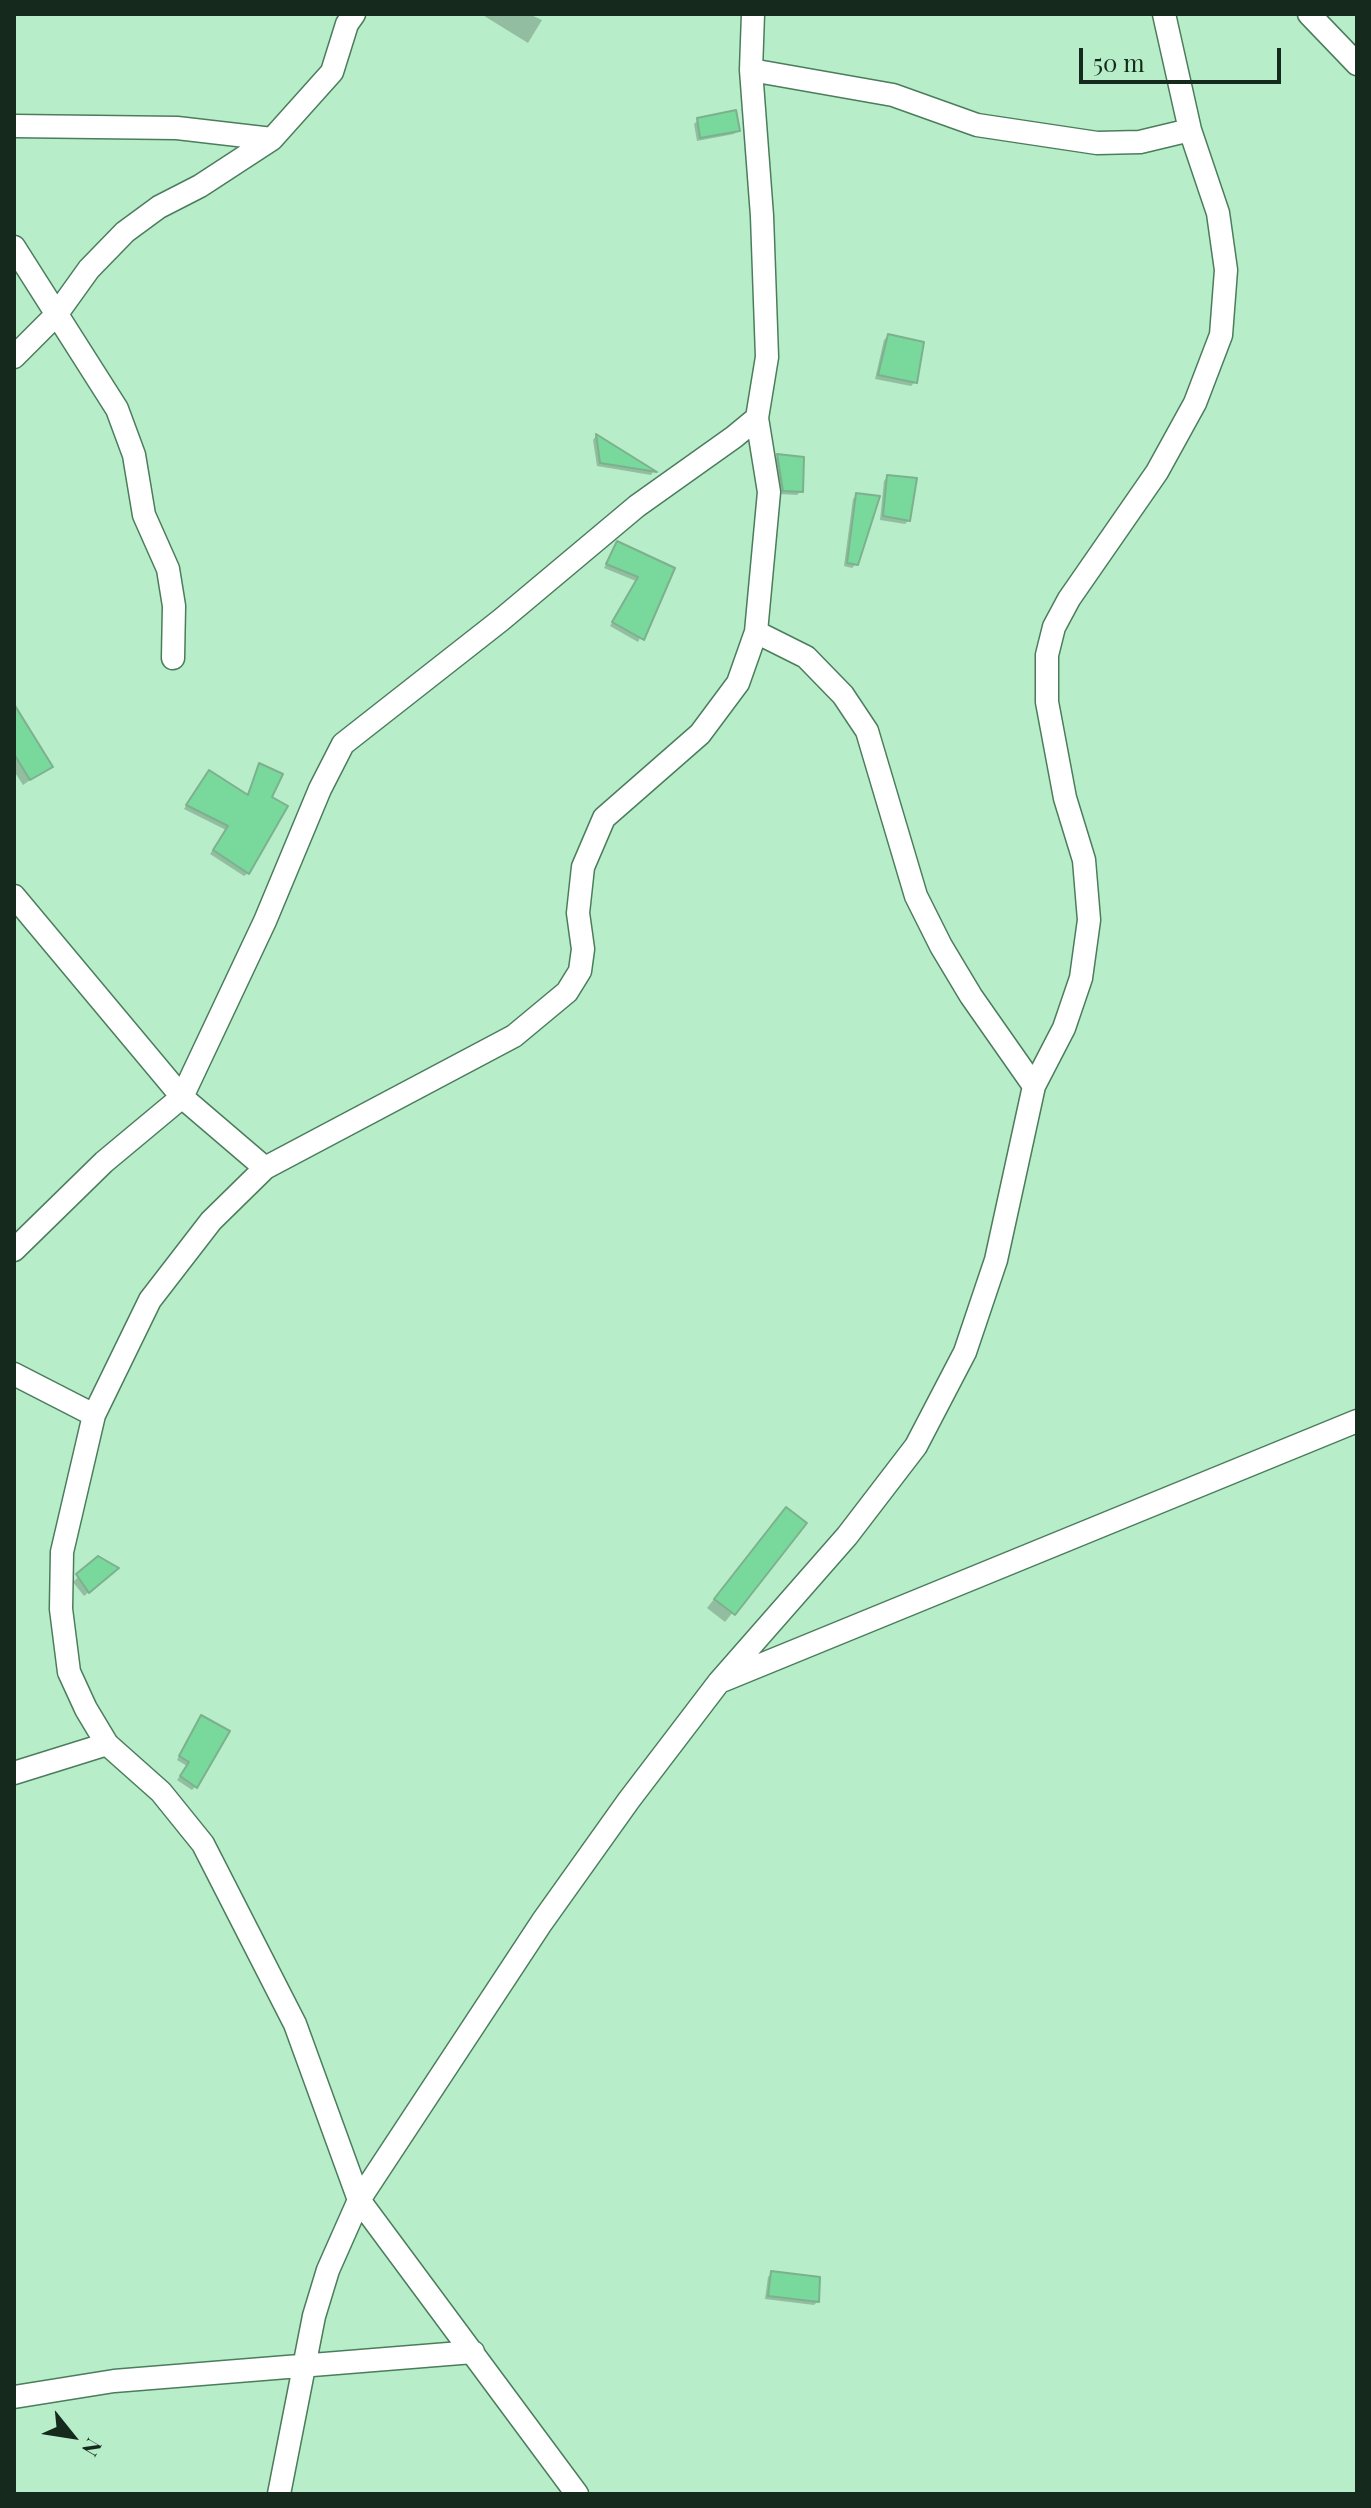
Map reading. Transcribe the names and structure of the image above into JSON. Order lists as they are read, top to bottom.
{
  "scale_bar": "50 m",
  "north": "bottom right"
}
